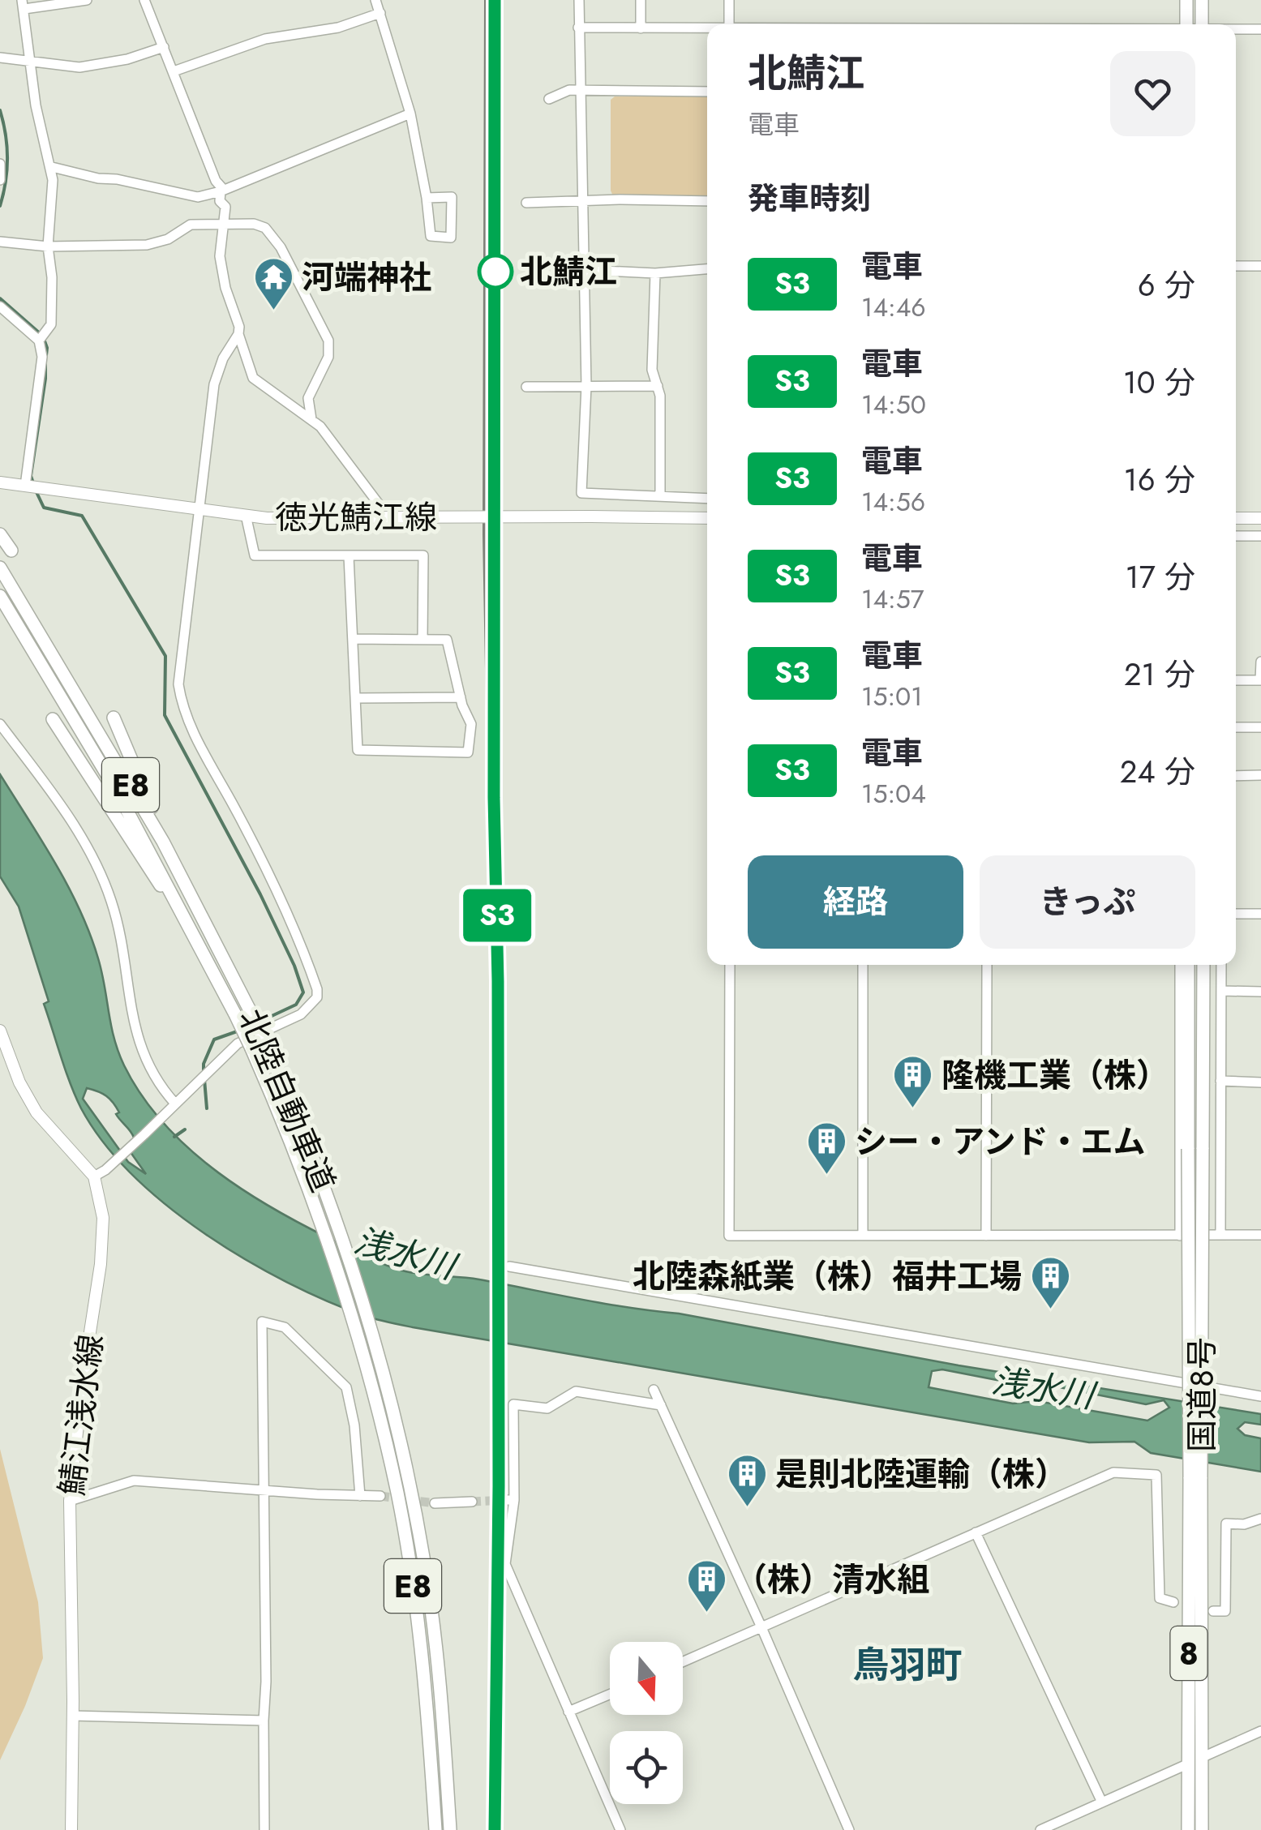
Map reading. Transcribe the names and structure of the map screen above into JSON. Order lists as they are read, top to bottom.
{
  "streets": {
    "highway": [
      "E8",
      "北陸自動車道",
      "国道8号",
      "8"
    ],
    "main road": ["徳光鯖江線", "鯖江浅水線"]
  },
  "districts": ["鳥羽町"],
  "water": ["浅水川"],
  "places": {
    "other": ["北鯖江"],
    "temple": ["河端神社"],
    "building": [
      "隆機工業（株）",
      "シー・アンド・エム",
      "北陸森紙業（株）福井工場",
      "是則北陸運輸（株）",
      "（株）清水組"
    ]
  },
  "north": "bottom",
  "page": {
    "on_map": "S3",
    "heading": [
      ["北鯖江", "電車"],
      "発車時刻"
    ],
    "list": [
      {
        "mark": "S3",
        "name": "電車",
        "note": "14:46",
        "value": "6 分"
      },
      {
        "mark": "S3",
        "name": "電車",
        "note": "14:50",
        "value": "10 分"
      },
      {
        "mark": "S3",
        "name": "電車",
        "note": "14:56",
        "value": "16 分"
      },
      {
        "mark": "S3",
        "name": "電車",
        "note": "14:57",
        "value": "17 分"
      },
      {
        "mark": "S3",
        "name": "電車",
        "note": "15:01",
        "value": "21 分"
      },
      {
        "mark": "S3",
        "name": "電車",
        "note": "15:04",
        "value": "24 分"
      }
    ],
    "buttons": ["経路", "きっぷ"]
  }
}
